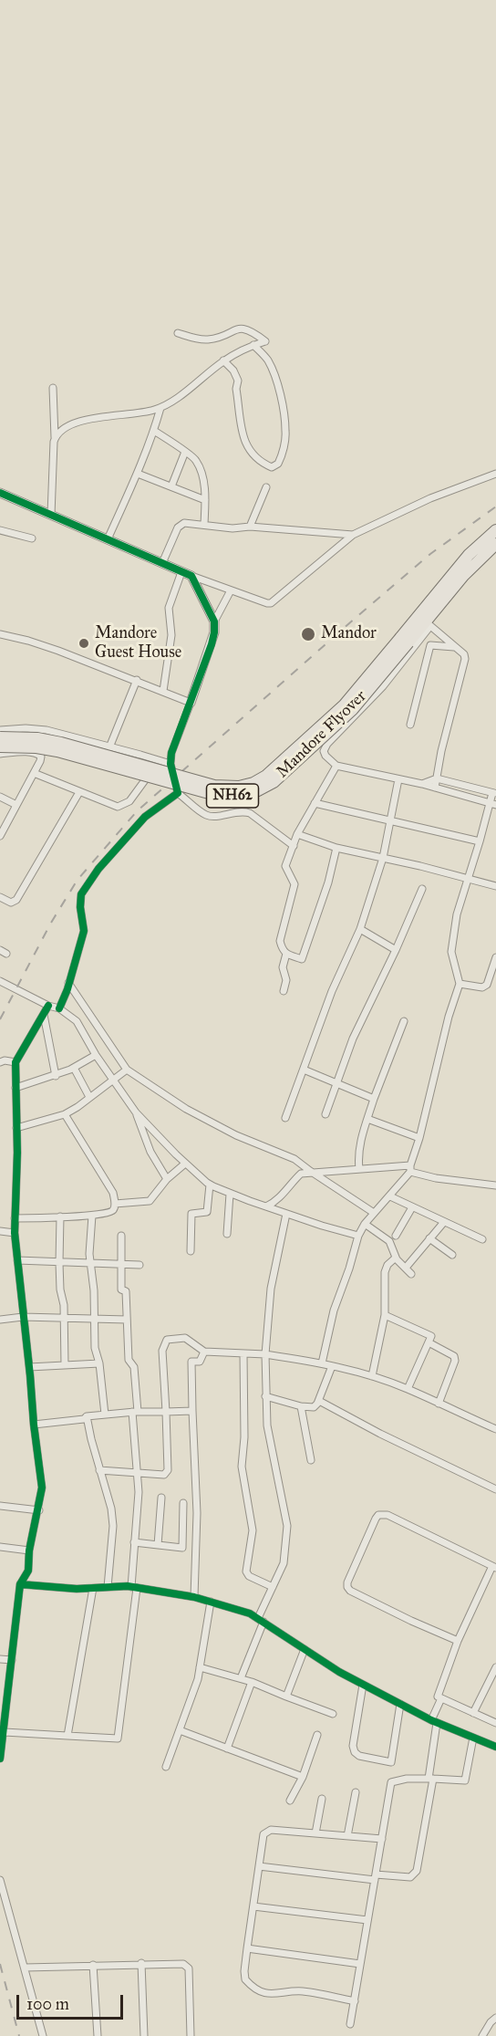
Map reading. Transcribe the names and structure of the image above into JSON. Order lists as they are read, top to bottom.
{
  "streets": {
    "highway": ["Mandore Flyover", "NH62"]
  },
  "crossings": [
    ["Mandore Flyover", "NH62"]
  ],
  "places": ["Mandor", "Mandore Guest House"],
  "scale_bar": "100 m"
}
